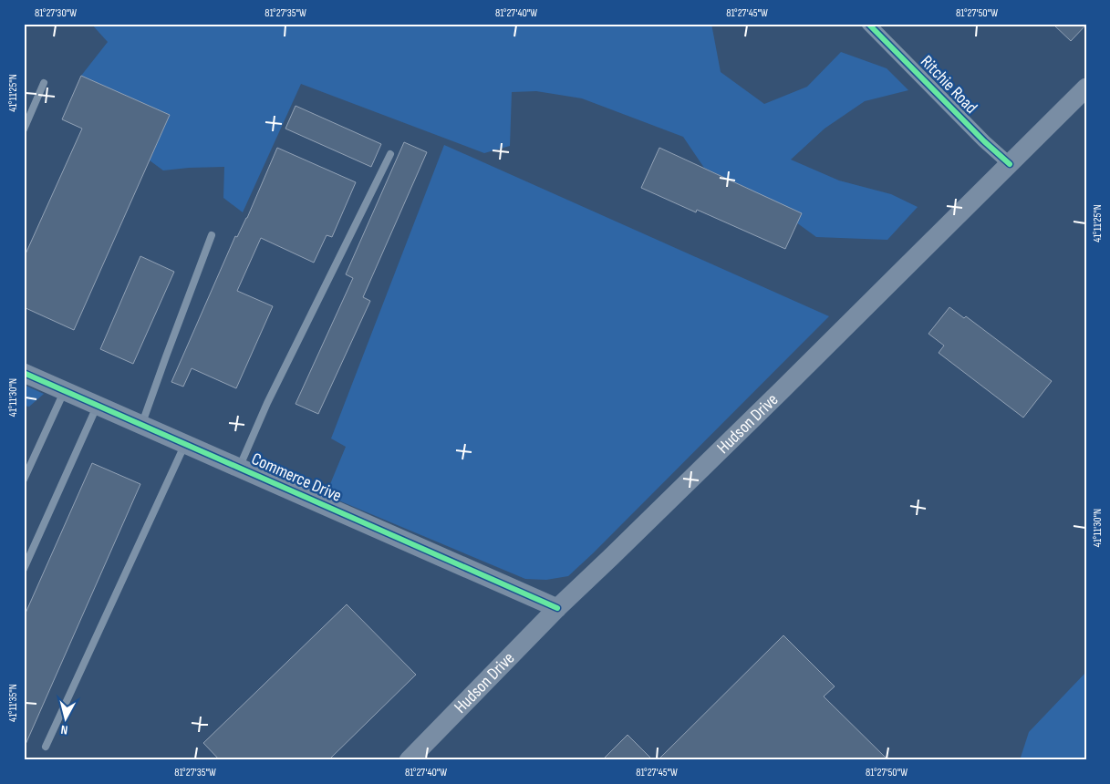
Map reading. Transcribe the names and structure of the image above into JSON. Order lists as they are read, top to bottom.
{
  "streets": {
    "main road": ["Hudson Drive", "Commerce Drive"],
    "street": ["Ritchie Road"]
  },
  "crossings": [
    ["Ritchie Road", "Hudson Drive"],
    ["Hudson Drive", "Commerce Drive"]
  ],
  "north": "bottom",
  "coordinates": [
    "81°27'30\"W",
    "81°27'35\"W",
    "81°27'40\"W",
    "81°27'45\"W",
    "81°27'50\"W",
    "41°11'25\"N",
    "41°11'30\"N",
    "41°11'35\"N"
  ]
}
